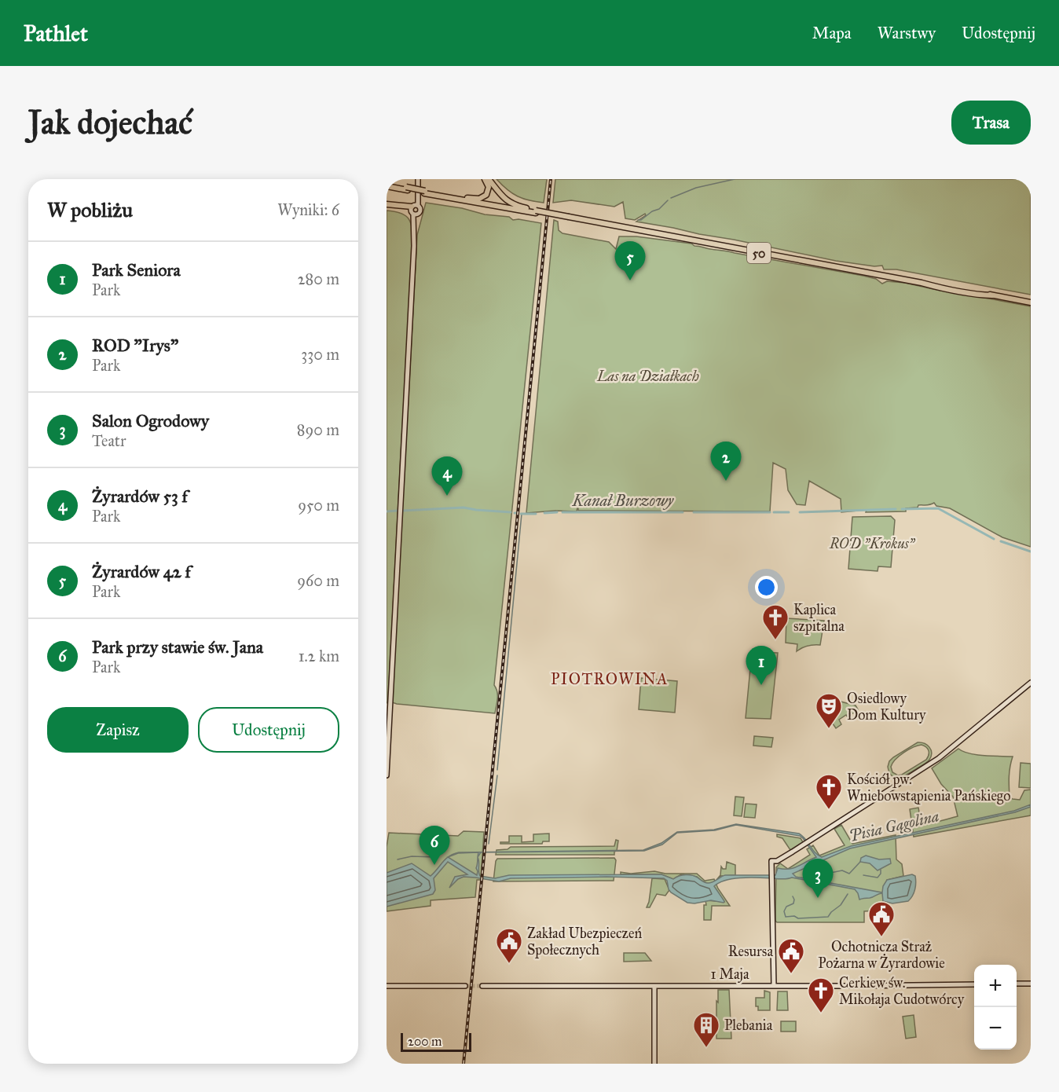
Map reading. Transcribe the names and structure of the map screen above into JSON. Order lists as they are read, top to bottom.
{
  "streets": {
    "main road": ["50"],
    "street": ["1 Maja"]
  },
  "districts": ["PIOTROWINA"],
  "water": ["Kanał Burzowy", "Pisia Gągolina"],
  "parks": ["Las na Działkach", "ROD \"Krokus\""],
  "places": {
    "church": ["Kaplica szpitalna", "Kościół pw. Wniebowstąpienia Pańskiego", "Cerkiew św. Mikołaja Cudotwórcy"],
    "theatre": ["Osiedlowy Dom Kultury"],
    "public building": ["Ochotnicza Straż Pożarna w Żyrardowie", "Zakład Ubezpieczeń Społecznych", "Resursa"],
    "building": ["Plebania"]
  },
  "scale_bar": "200 m",
  "page": {
    "header": "Pathlet",
    "nav": ["Mapa", "Warstwy", "Udostępnij"],
    "buttons": [
      "Trasa",
      ["Zapisz", "Udostępnij"]
    ],
    "title": "Jak dojechać",
    "heading": ["W pobliżu", "Wyniki: 6"],
    "list": [
      {
        "mark": "1",
        "name": "Park Seniora",
        "note": "Park",
        "value": "280 m"
      },
      {
        "mark": "2",
        "name": "ROD \"Irys\"",
        "note": "Park",
        "value": "330 m"
      },
      {
        "mark": "3",
        "name": "Salon Ogrodowy",
        "note": "Teatr",
        "value": "890 m"
      },
      {
        "mark": "4",
        "name": "Żyrardów 53 f",
        "note": "Park",
        "value": "950 m"
      },
      {
        "mark": "5",
        "name": "Żyrardów 42 f",
        "note": "Park",
        "value": "960 m"
      },
      {
        "mark": "6",
        "name": "Park przy stawie św. Jana",
        "note": "Park",
        "value": "1.2 km"
      }
    ],
    "pins": [
      "5",
      "2",
      "4",
      "1",
      "6",
      "3"
    ],
    "map_buttons": ["+", "−"],
    "scale": "200 m"
  }
}
